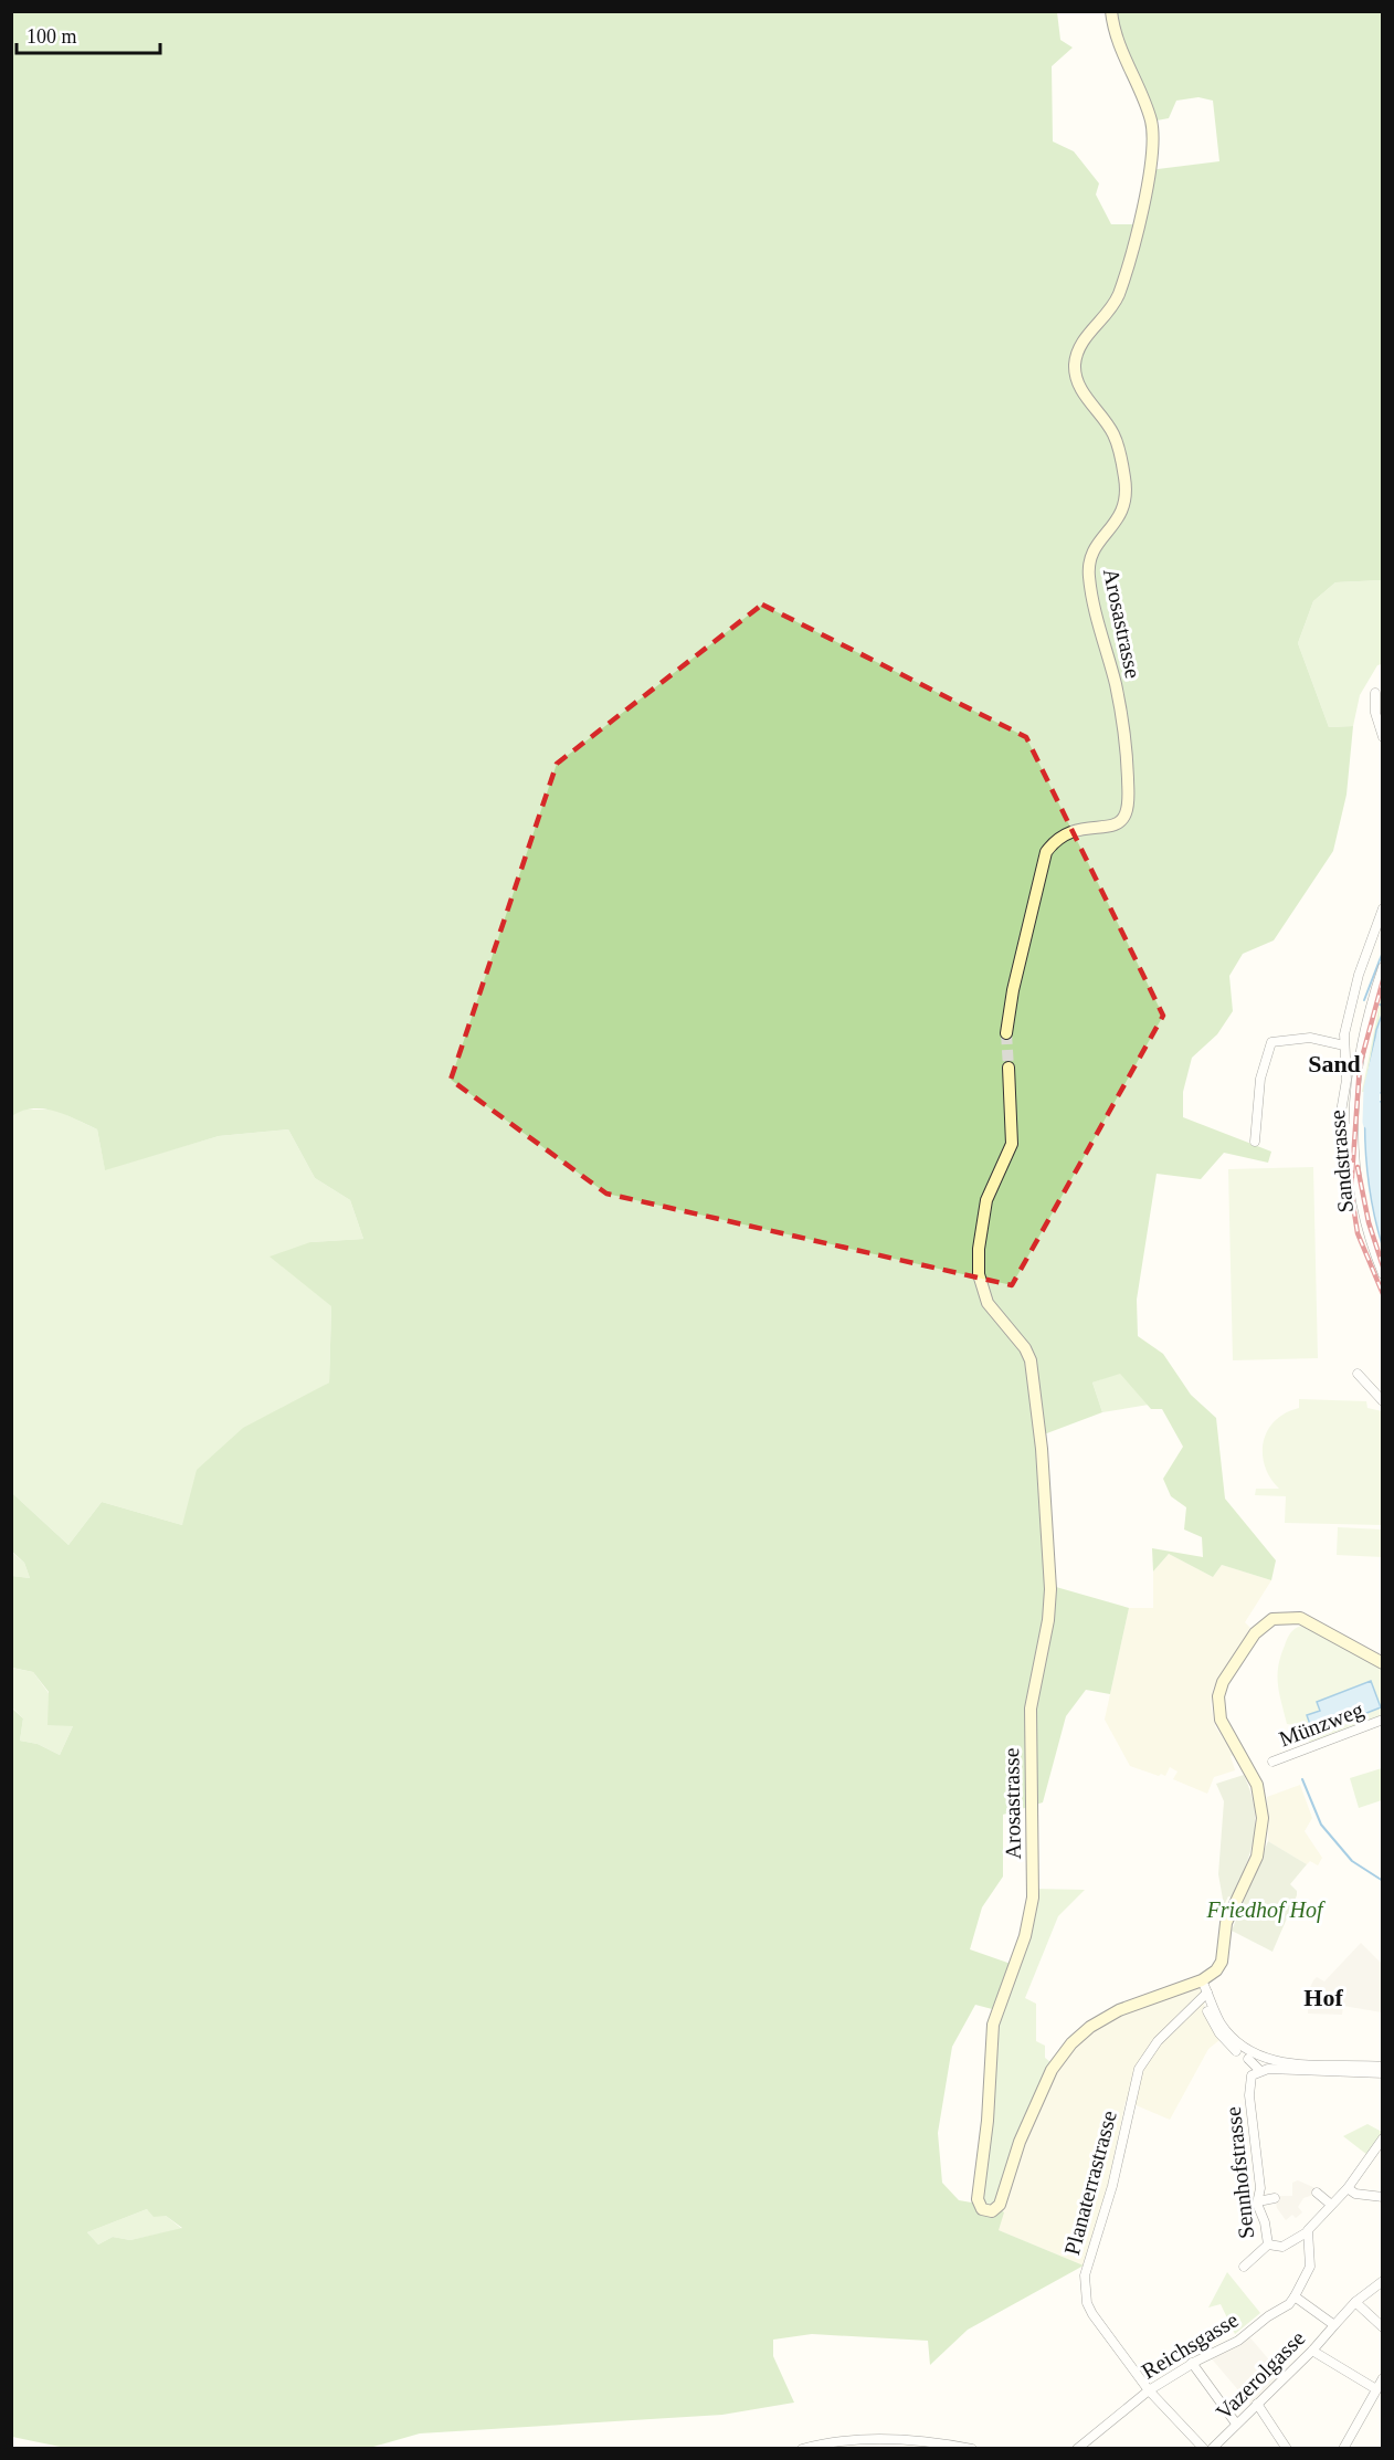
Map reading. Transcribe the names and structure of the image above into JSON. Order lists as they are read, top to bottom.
{
  "streets": {
    "main road": ["Arosastrasse"],
    "street": [
      "Sandstrasse",
      "Münzweg",
      "Sennhofstrasse",
      "Planaterrastrasse",
      "Reichsgasse",
      "Vazerolgasse"
    ]
  },
  "crossings": [
    ["Planaterrastrasse", "Reichsgasse"]
  ],
  "districts": ["Sand", "Hof"],
  "parks": ["Friedhof Hof"],
  "scale_bar": "100 m"
}
